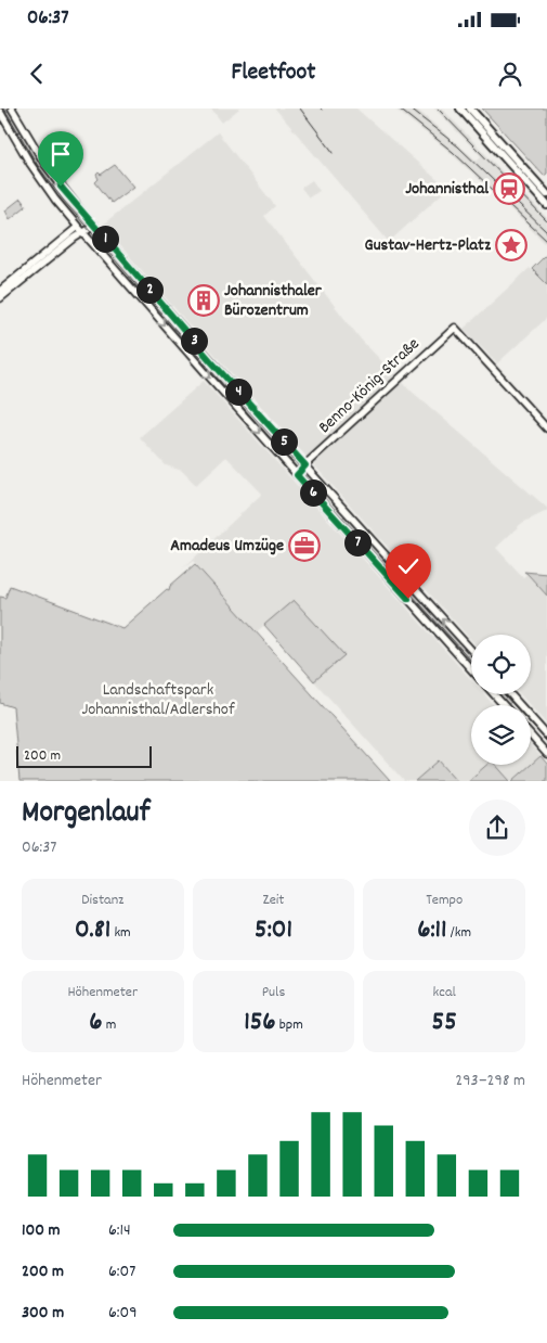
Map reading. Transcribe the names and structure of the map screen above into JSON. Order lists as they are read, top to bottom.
{
  "streets": {
    "main road": ["Benno-König-Straße"]
  },
  "parks": ["Landschaftspark Johannisthal/Adlershof"],
  "places": {
    "station": ["Johannisthal"],
    "place": ["Gustav-Hertz-Platz"],
    "building": ["Johannisthaler Bürozentrum"],
    "office": ["Amadeus Umzüge"]
  },
  "scale_bar": "200 m",
  "page": {
    "status": "06:37",
    "header": "Fleetfoot",
    "pins": [
      "1",
      "2",
      "3",
      "4",
      "5",
      "6",
      "7"
    ],
    "scale": "200 m",
    "heading": ["Morgenlauf", "06:37"],
    "stats": [
      ["Distanz", "0.81 km"],
      ["Zeit", "5:01"],
      ["Tempo", "6:11 /km"],
      ["Höhenmeter", "6 m"],
      ["Puls", "156 bpm"],
      ["kcal", "55"]
    ],
    "chart": ["Höhenmeter", "293–298 m"],
    "list": [
      {
        "name": "100 m",
        "note": "6:14"
      },
      {
        "name": "200 m",
        "note": "6:07"
      },
      {
        "name": "300 m",
        "note": "6:09"
      }
    ]
  }
}
